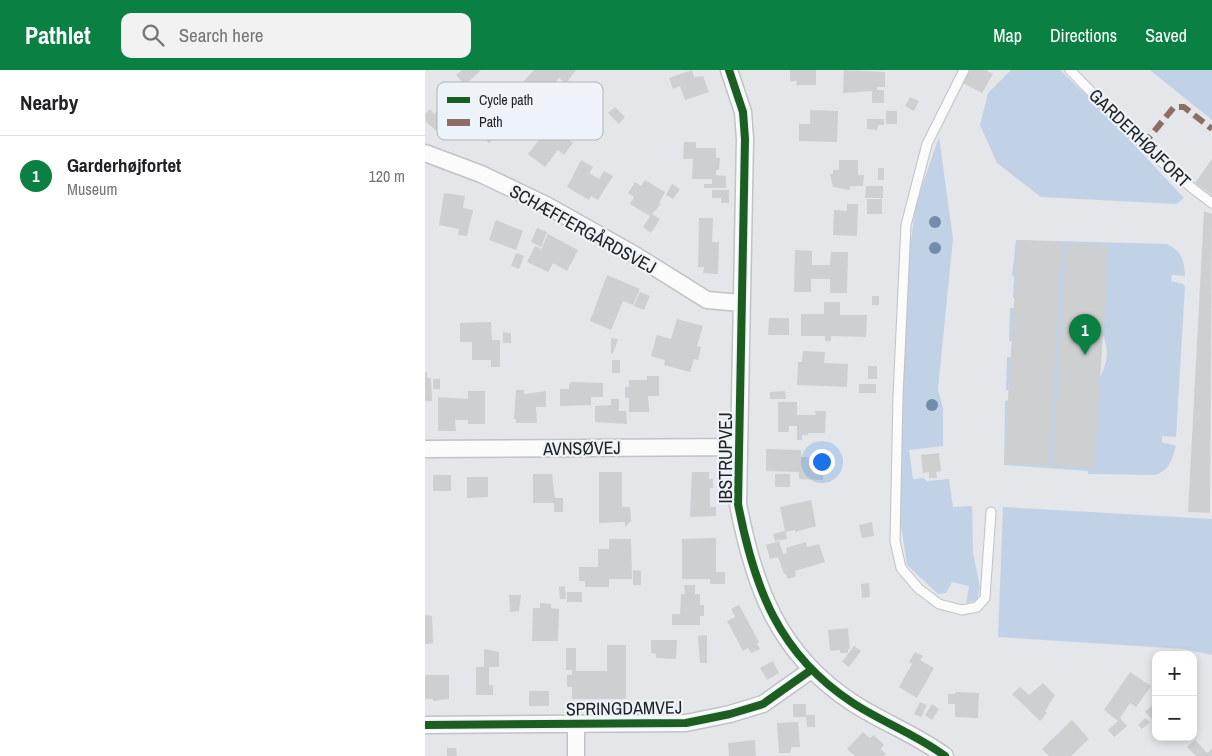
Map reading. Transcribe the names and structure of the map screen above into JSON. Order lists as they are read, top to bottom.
{
  "streets": {
    "street": [
      "SCHÆFFERGÅRDSVEJ",
      "AVNSØVEJ",
      "IBSTRUPVEJ",
      "SPRINGDAMVEJ"
    ],
    "lane": ["GARDERHØJFORT"]
  },
  "crossings": [
    ["SCHÆFFERGÅRDSVEJ", "IBSTRUPVEJ"],
    ["AVNSØVEJ", "IBSTRUPVEJ"],
    ["IBSTRUPVEJ", "SPRINGDAMVEJ"]
  ],
  "legend": ["Cycle path", "Path"],
  "page": {
    "header": "Pathlet",
    "search": "Search here",
    "nav": ["Map", "Directions", "Saved"],
    "heading": "Nearby",
    "list": [
      {
        "mark": "1",
        "name": "Garderhøjfortet",
        "note": "Museum",
        "value": "120 m"
      }
    ],
    "pins": "1",
    "map_buttons": ["+", "−"]
  }
}
